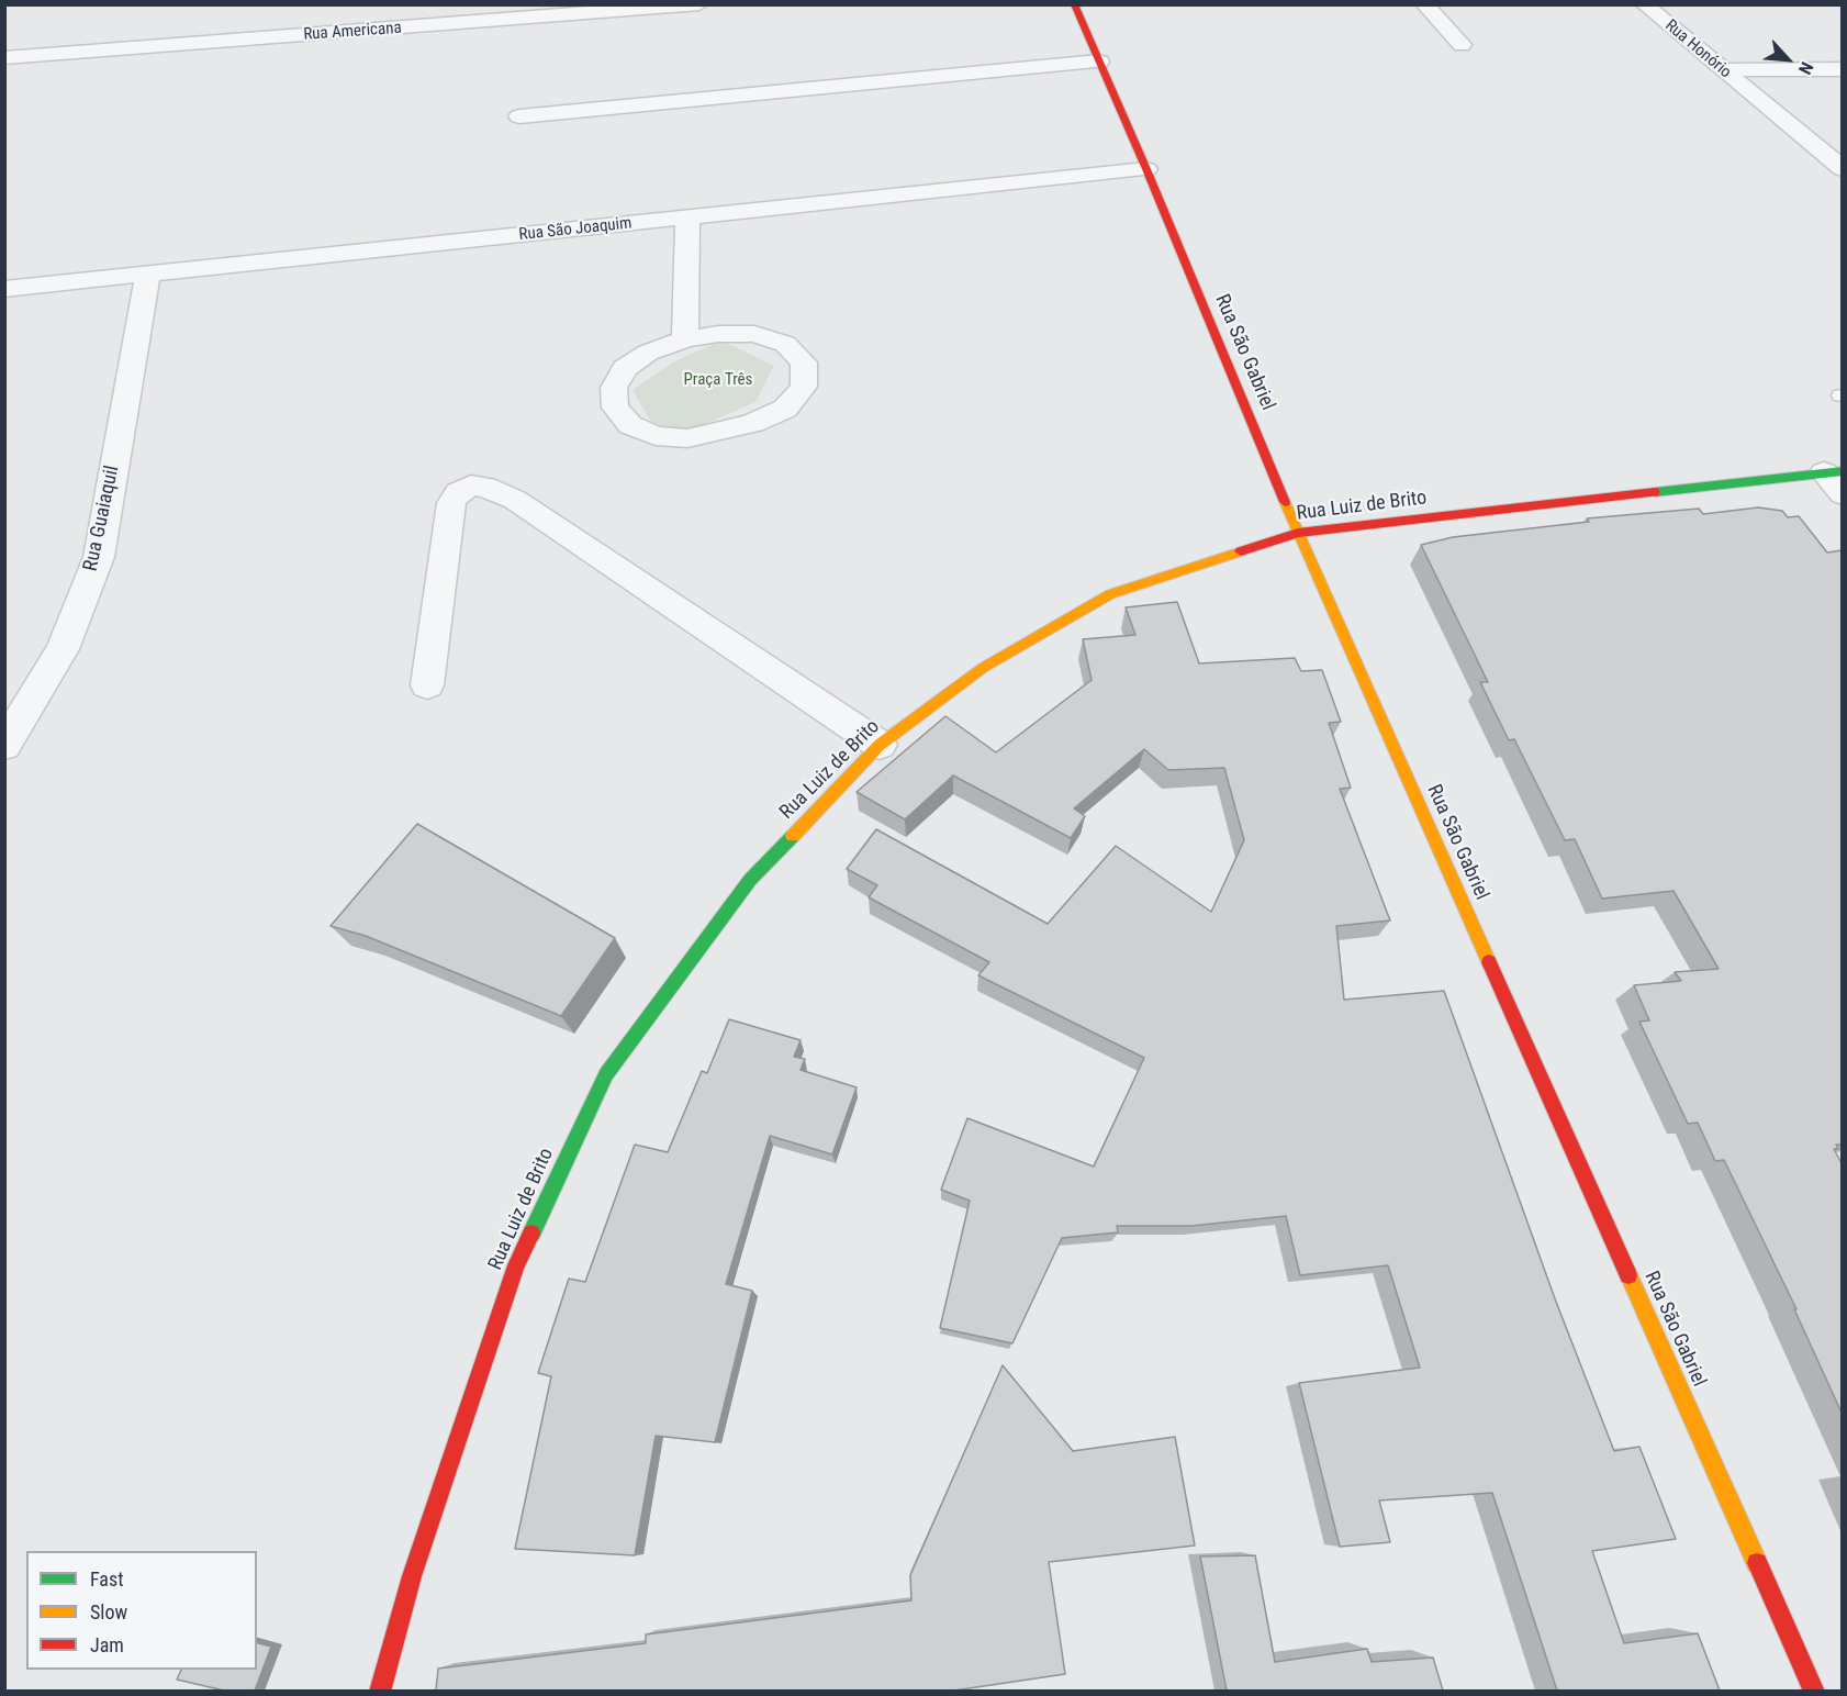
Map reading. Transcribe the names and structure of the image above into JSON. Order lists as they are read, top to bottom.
{
  "streets": {
    "street": [
      "Rua Americana",
      "Rua Honório",
      "Rua São Joaquim",
      "Rua São Gabriel",
      "Rua Luiz de Brito",
      "Rua Guaiaquil"
    ]
  },
  "crossings": [
    ["Rua São Joaquim", "Rua São Gabriel"],
    ["Rua São Joaquim", "Rua Guaiaquil"],
    ["Rua São Gabriel", "Rua Luiz de Brito"]
  ],
  "parks": ["Praça Três"],
  "legend": ["Fast", "Slow", "Jam"],
  "north": "bottom right"
}
